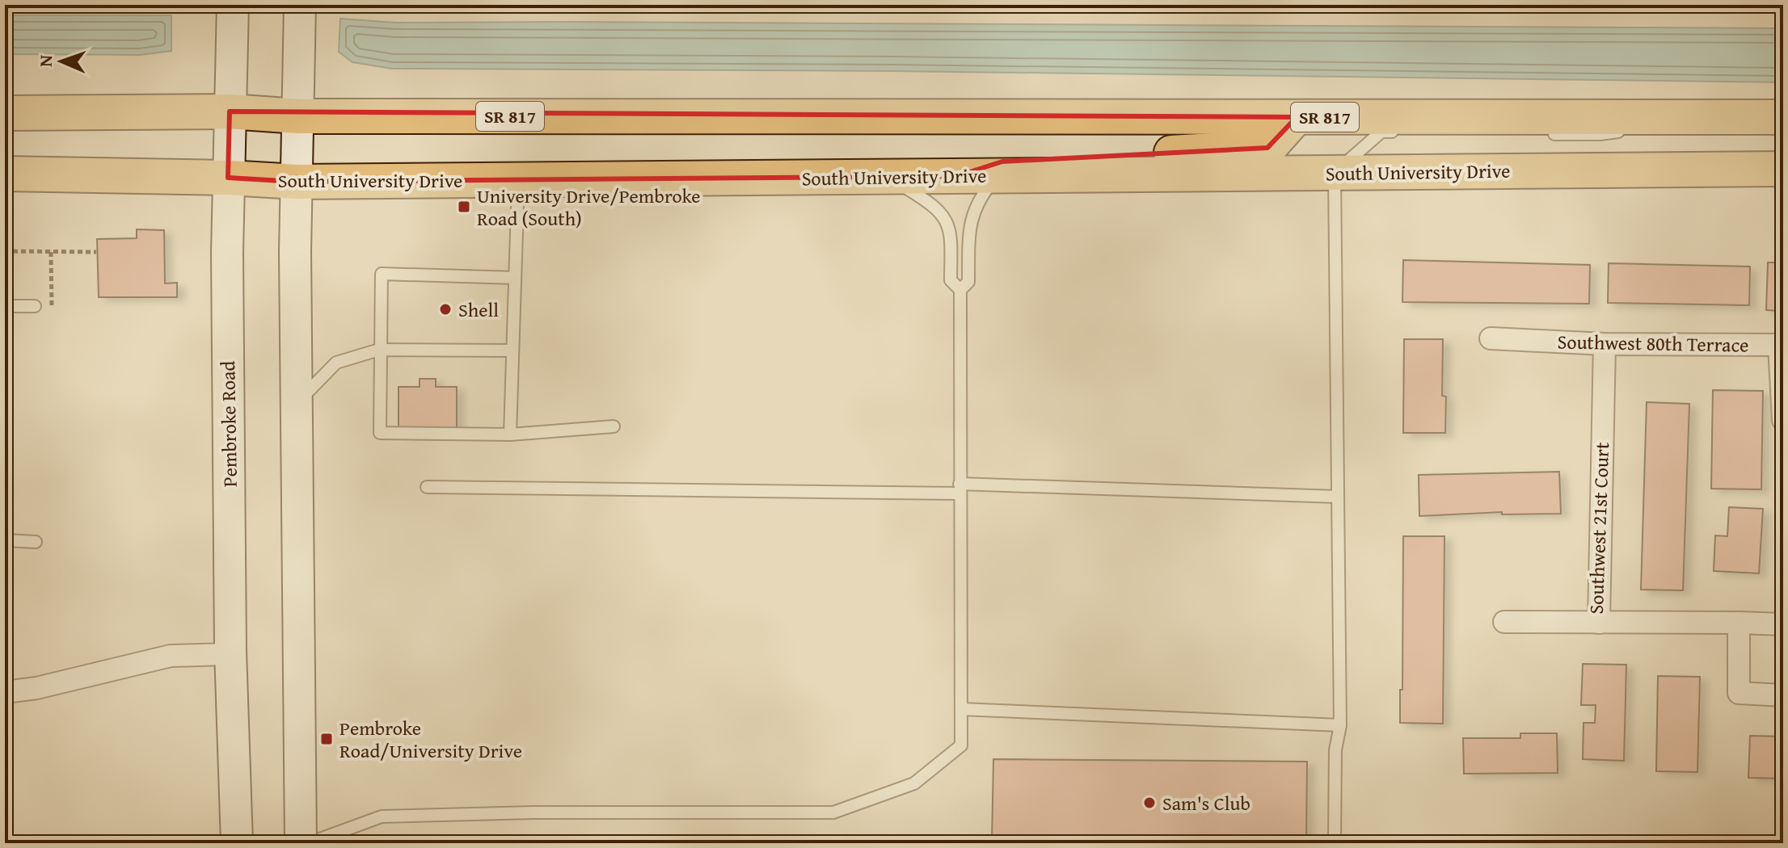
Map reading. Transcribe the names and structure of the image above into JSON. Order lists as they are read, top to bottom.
{
  "streets": {
    "main road": ["SR 817", "South University Drive", "Pembroke Road"],
    "street": ["Southwest 80th Terrace", "Southwest 21st Court"]
  },
  "crossings": [
    ["SR 817", "Pembroke Road"],
    ["South University Drive", "Pembroke Road"],
    ["Southwest 80th Terrace", "Southwest 21st Court"]
  ],
  "places": {
    "transit": ["University Drive/Pembroke Road (South)", "Pembroke Road/University Drive"],
    "other": ["Shell", "Sam's Club"]
  },
  "north": "left"
}
